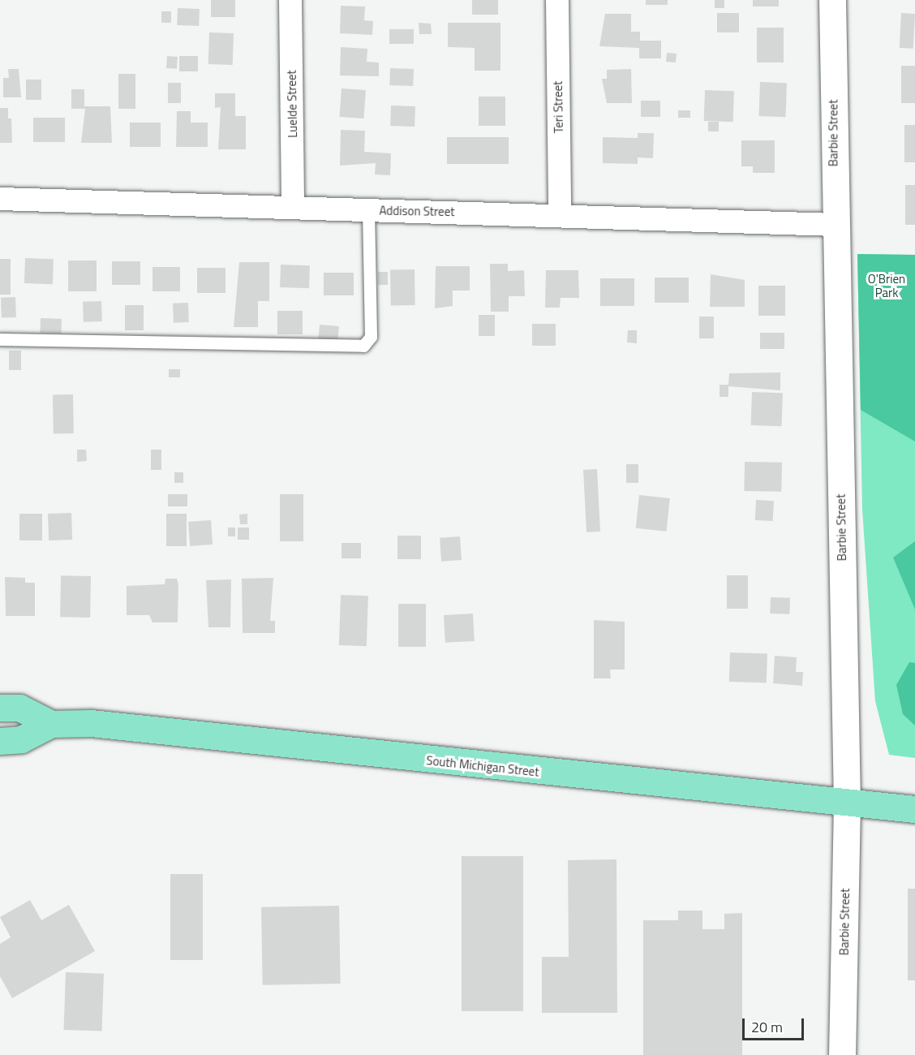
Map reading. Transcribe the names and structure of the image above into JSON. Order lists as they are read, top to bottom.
{
  "streets": {
    "main road": ["South Michigan Street"],
    "street": [
      "Luelde Street",
      "Teri Street",
      "Barbie Street",
      "Addison Street"
    ]
  },
  "crossings": [
    ["Luelde Street", "Addison Street"],
    ["Teri Street", "Addison Street"],
    ["Barbie Street", "Addison Street"],
    ["Barbie Street", "South Michigan Street"]
  ],
  "parks": ["O'Brien Park"],
  "scale_bar": "20 m"
}
